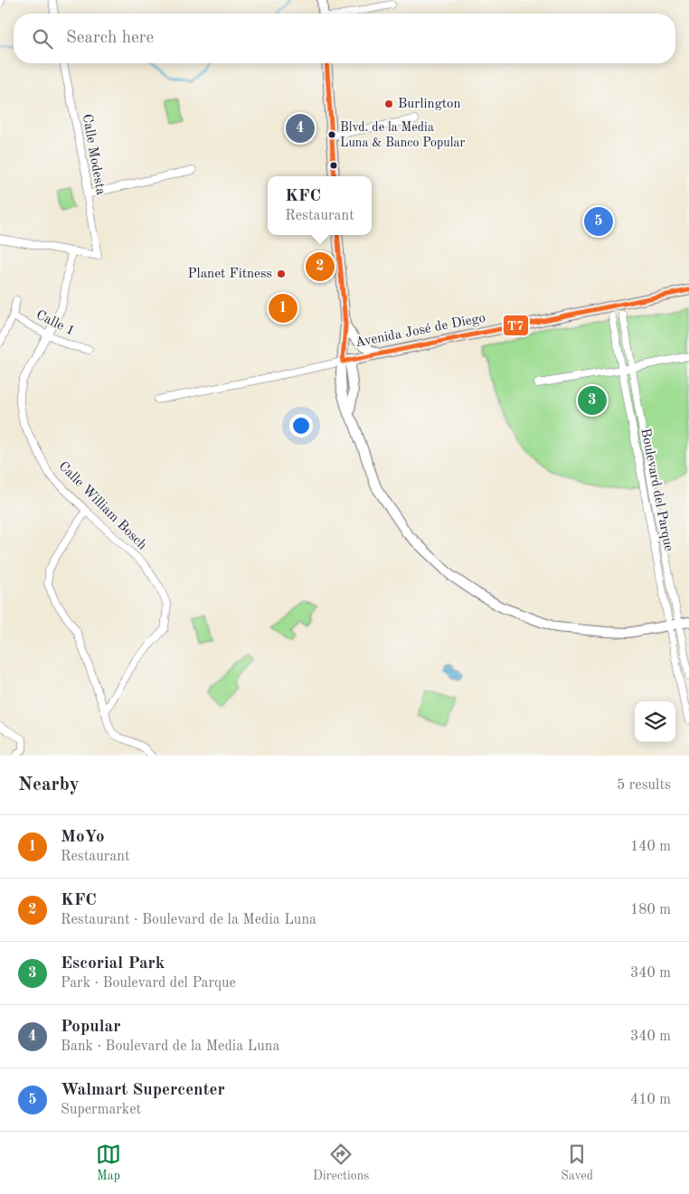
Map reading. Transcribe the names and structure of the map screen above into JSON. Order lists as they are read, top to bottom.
{
  "streets": {
    "street": [
      "Calle Modesta",
      "Calle 1",
      "Avenida José de Diego",
      "Boulevard del Parque",
      "Calle William Bosch"
    ]
  },
  "crossings": [
    ["Calle Modesta", "Calle William Bosch"],
    ["Calle 1", "Calle William Bosch"]
  ],
  "places": ["Burlington", "Blvd. de la Media Luna & Banco Popular", "Planet Fitness"],
  "lines": ["transit line T7"],
  "page": {
    "search": "Search here",
    "pins": [
      "4",
      "5",
      "2",
      "1",
      "3"
    ],
    "popup": ["KFC", "Restaurant"],
    "heading": ["Nearby", "5 results"],
    "list": [
      {
        "mark": "1",
        "name": "MoYo",
        "note": "Restaurant",
        "value": "140 m"
      },
      {
        "mark": "2",
        "name": "KFC",
        "note": "Restaurant · Boulevard de la Media Luna",
        "value": "180 m"
      },
      {
        "mark": "3",
        "name": "Escorial Park",
        "note": "Park · Boulevard del Parque",
        "value": "340 m"
      },
      {
        "mark": "4",
        "name": "Popular",
        "note": "Bank · Boulevard de la Media Luna",
        "value": "340 m"
      },
      {
        "mark": "5",
        "name": "Walmart Supercenter",
        "note": "Supermarket",
        "value": "410 m"
      }
    ],
    "nav": ["Map", "Directions", "Saved"]
  }
}
